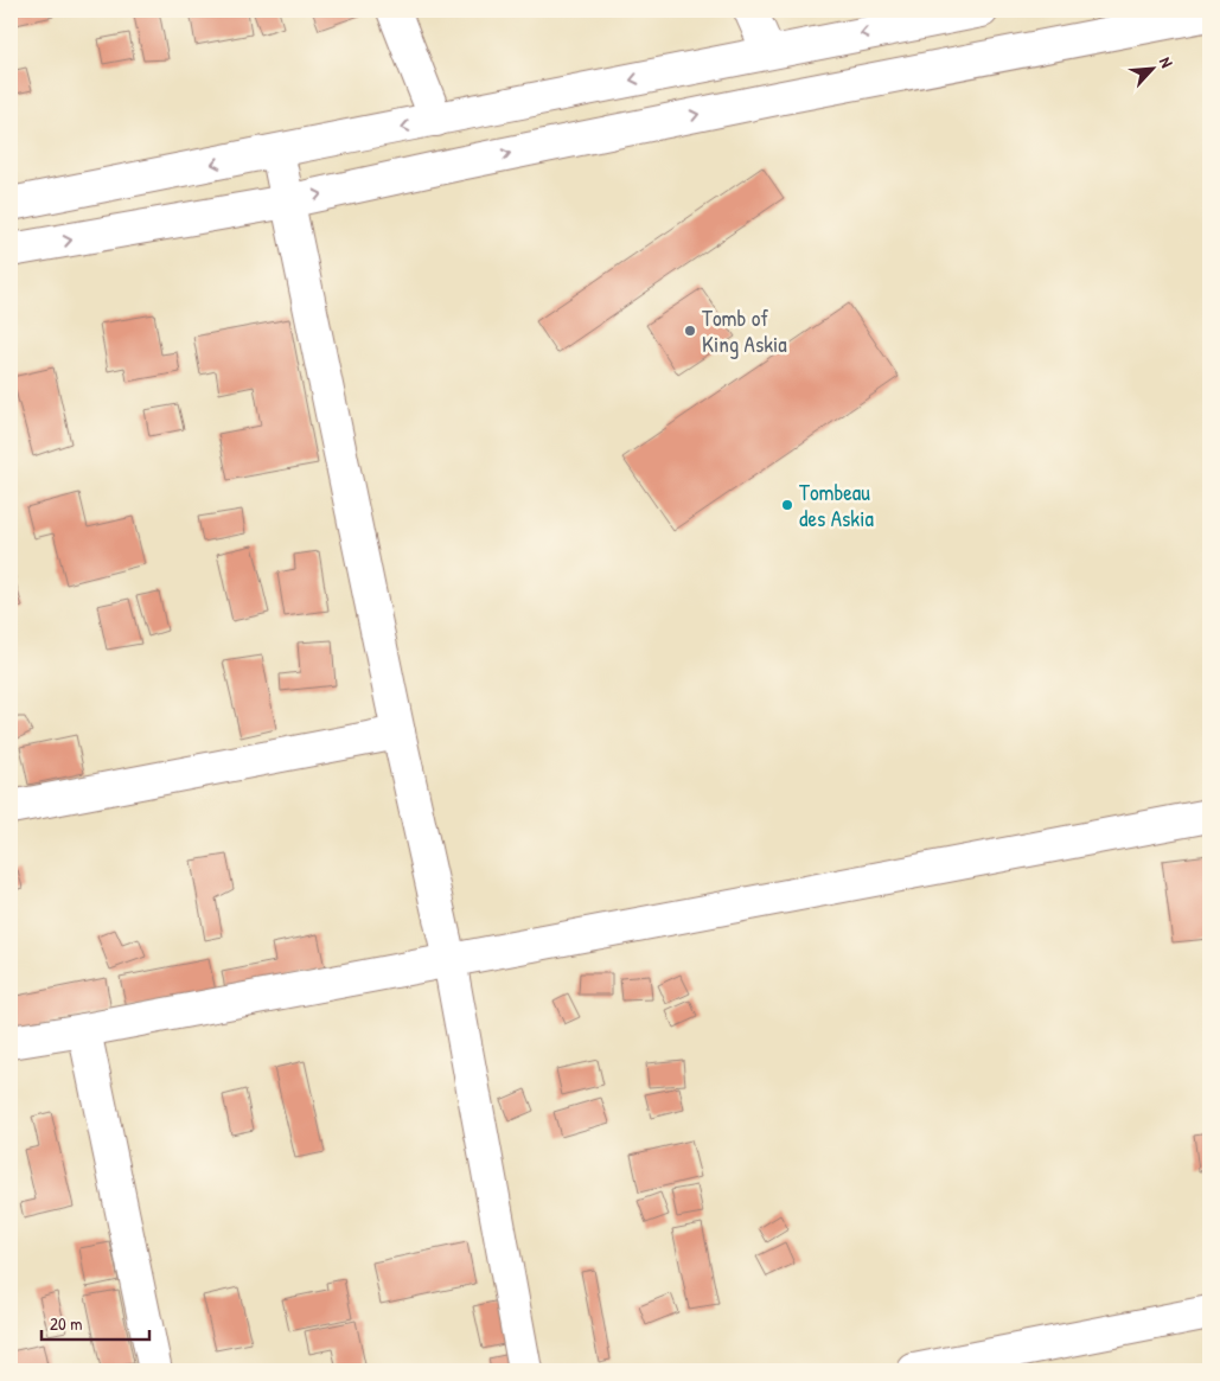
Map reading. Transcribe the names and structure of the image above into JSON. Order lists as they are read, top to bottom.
{
  "places": ["Tomb of King Askia", "Tombeau des Askia"],
  "scale_bar": "20 m",
  "north": "top right"
}
